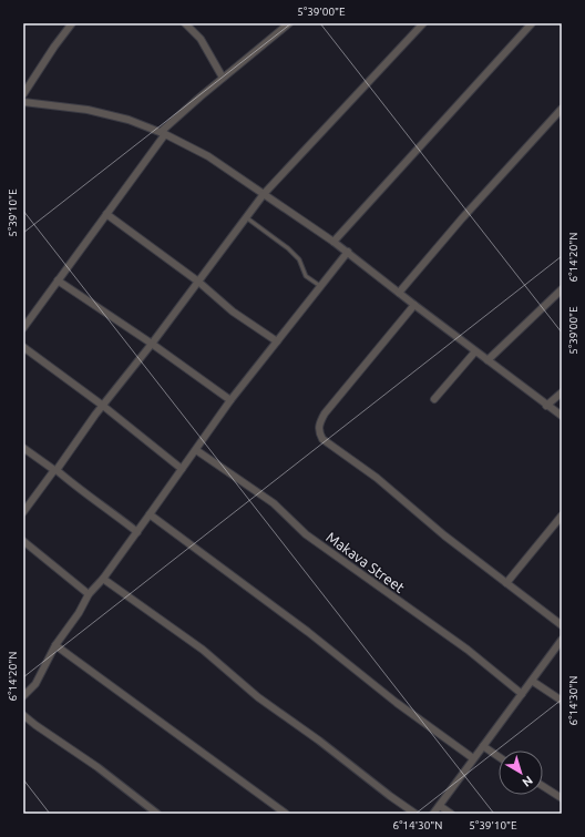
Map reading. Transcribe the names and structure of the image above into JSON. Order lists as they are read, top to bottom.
{
  "streets": {
    "street": ["Makava Street"]
  },
  "north": "bottom right",
  "coordinates": [
    "5°39'00\"E",
    "5°39'10\"E",
    "6°14'20\"N",
    "6°14'30\"N"
  ]
}
